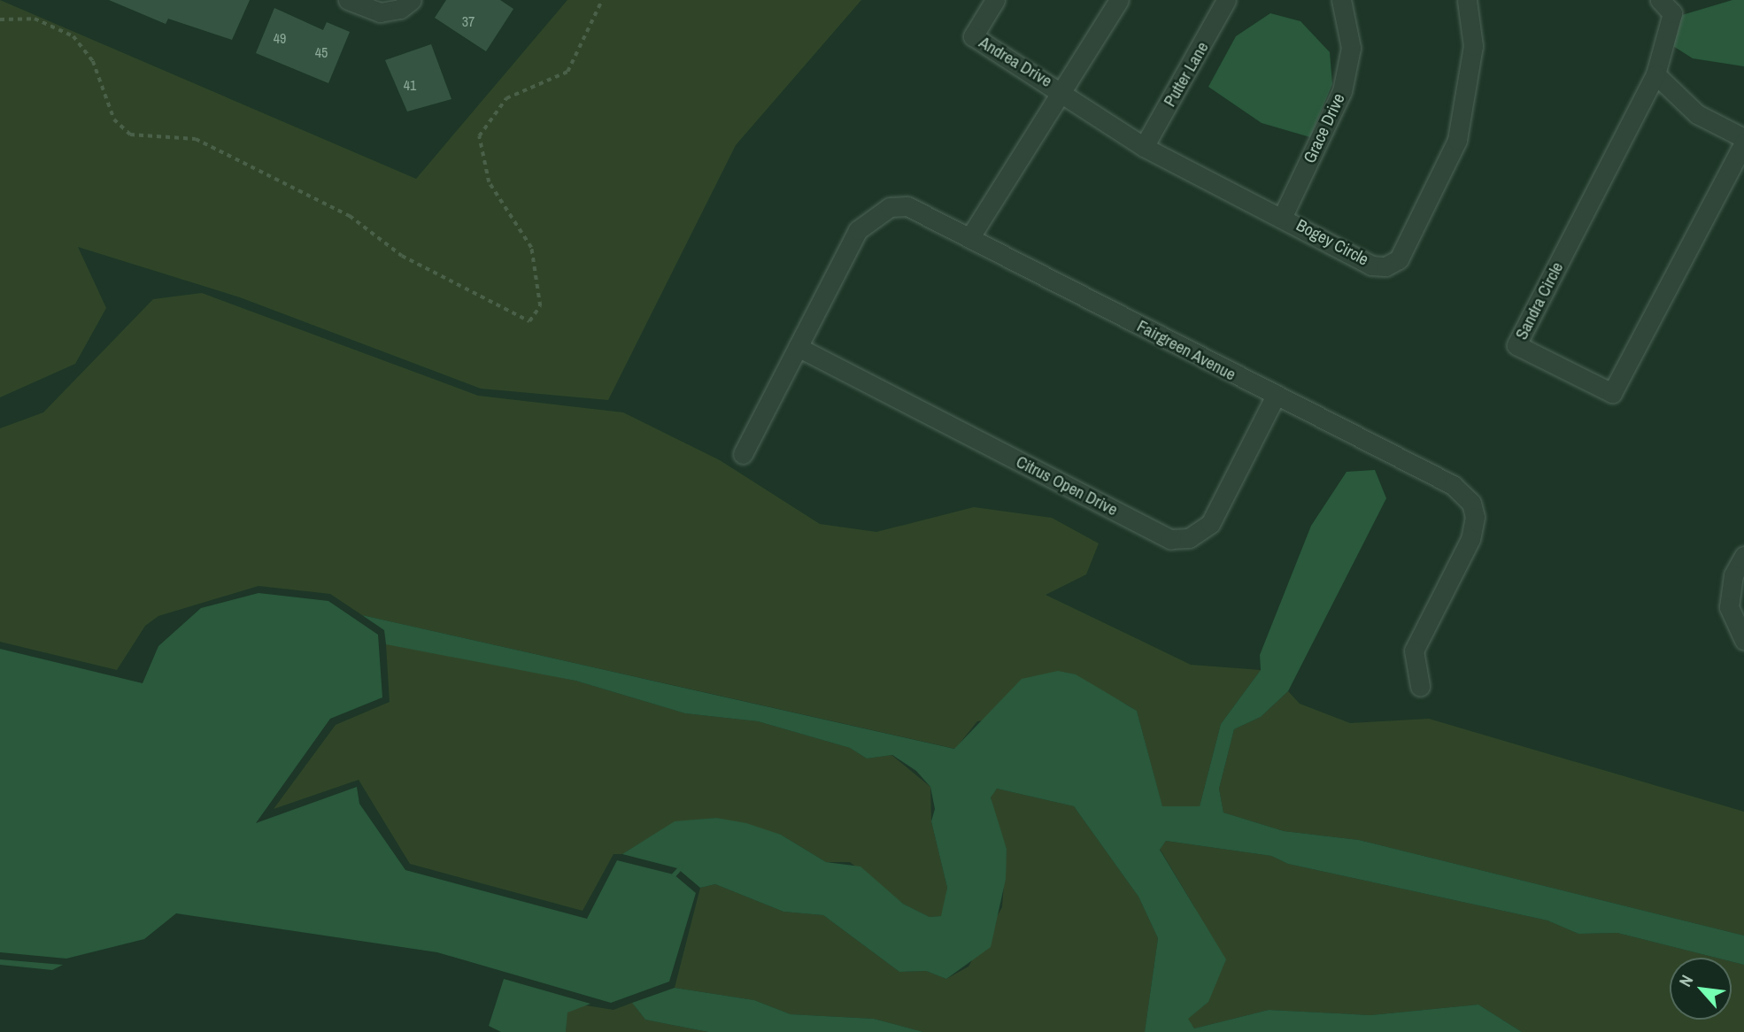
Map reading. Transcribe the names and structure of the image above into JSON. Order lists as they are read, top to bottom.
{
  "streets": {
    "street": [
      "Andrea Drive",
      "Putter Lane",
      "Grace Drive",
      "Bogey Circle",
      "Sandra Circle",
      "Fairgreen Avenue",
      "Citrus Open Drive"
    ]
  },
  "crossings": [
    ["Andrea Drive", "Bogey Circle"],
    ["Putter Lane", "Bogey Circle"],
    ["Grace Drive", "Bogey Circle"],
    ["Fairgreen Avenue", "Citrus Open Drive"]
  ],
  "house_numbers": [
    "37",
    "49",
    "45",
    "41"
  ],
  "north": "top left"
}
